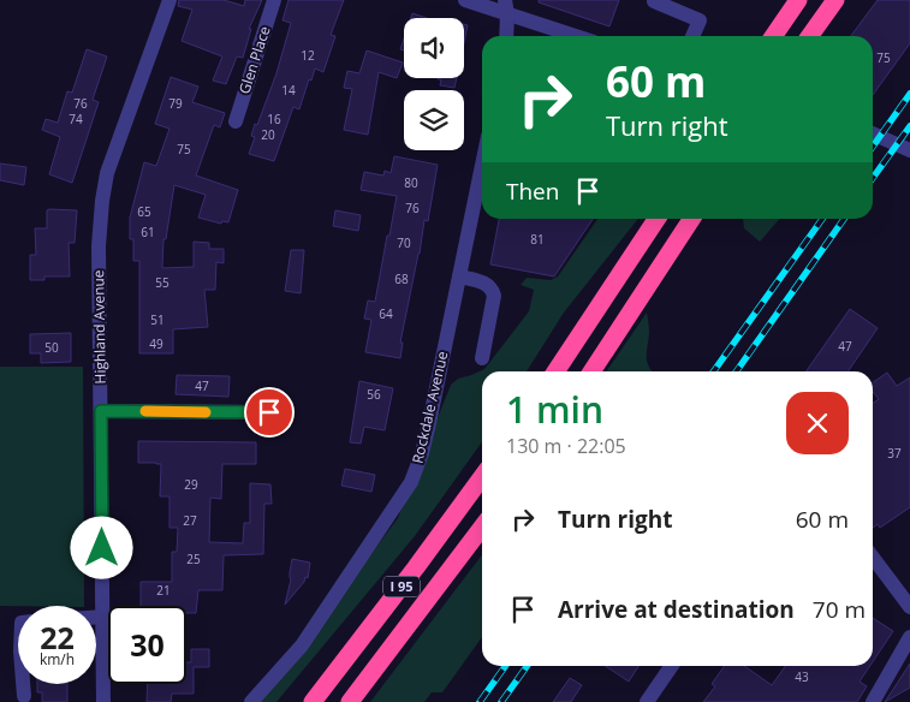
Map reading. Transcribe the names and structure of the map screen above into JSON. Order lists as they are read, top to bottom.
{
  "streets": {
    "highway": ["I 95"],
    "street": ["Glen Place", "Highland Avenue", "Rockdale Avenue"]
  },
  "house_numbers": [
    "12",
    "75",
    "14",
    "76",
    "79",
    "74",
    "16",
    "20",
    "75",
    "80",
    "76",
    "65",
    "61",
    "81",
    "70",
    "68",
    "55",
    "64",
    "51",
    "49",
    "47",
    "50",
    "47",
    "56",
    "37",
    "29",
    "27",
    "25",
    "21",
    "43"
  ],
  "page": {
    "turn": ["60 m", "Turn right"],
    "then": "Then",
    "heading": ["1 min", "130 m · 22:05"],
    "list": [
      {
        "name": "Turn right",
        "value": "60 m"
      },
      {
        "name": "Arrive at destination",
        "value": "70 m"
      }
    ],
    "speed": "22 km/h",
    "limit": "30"
  }
}
